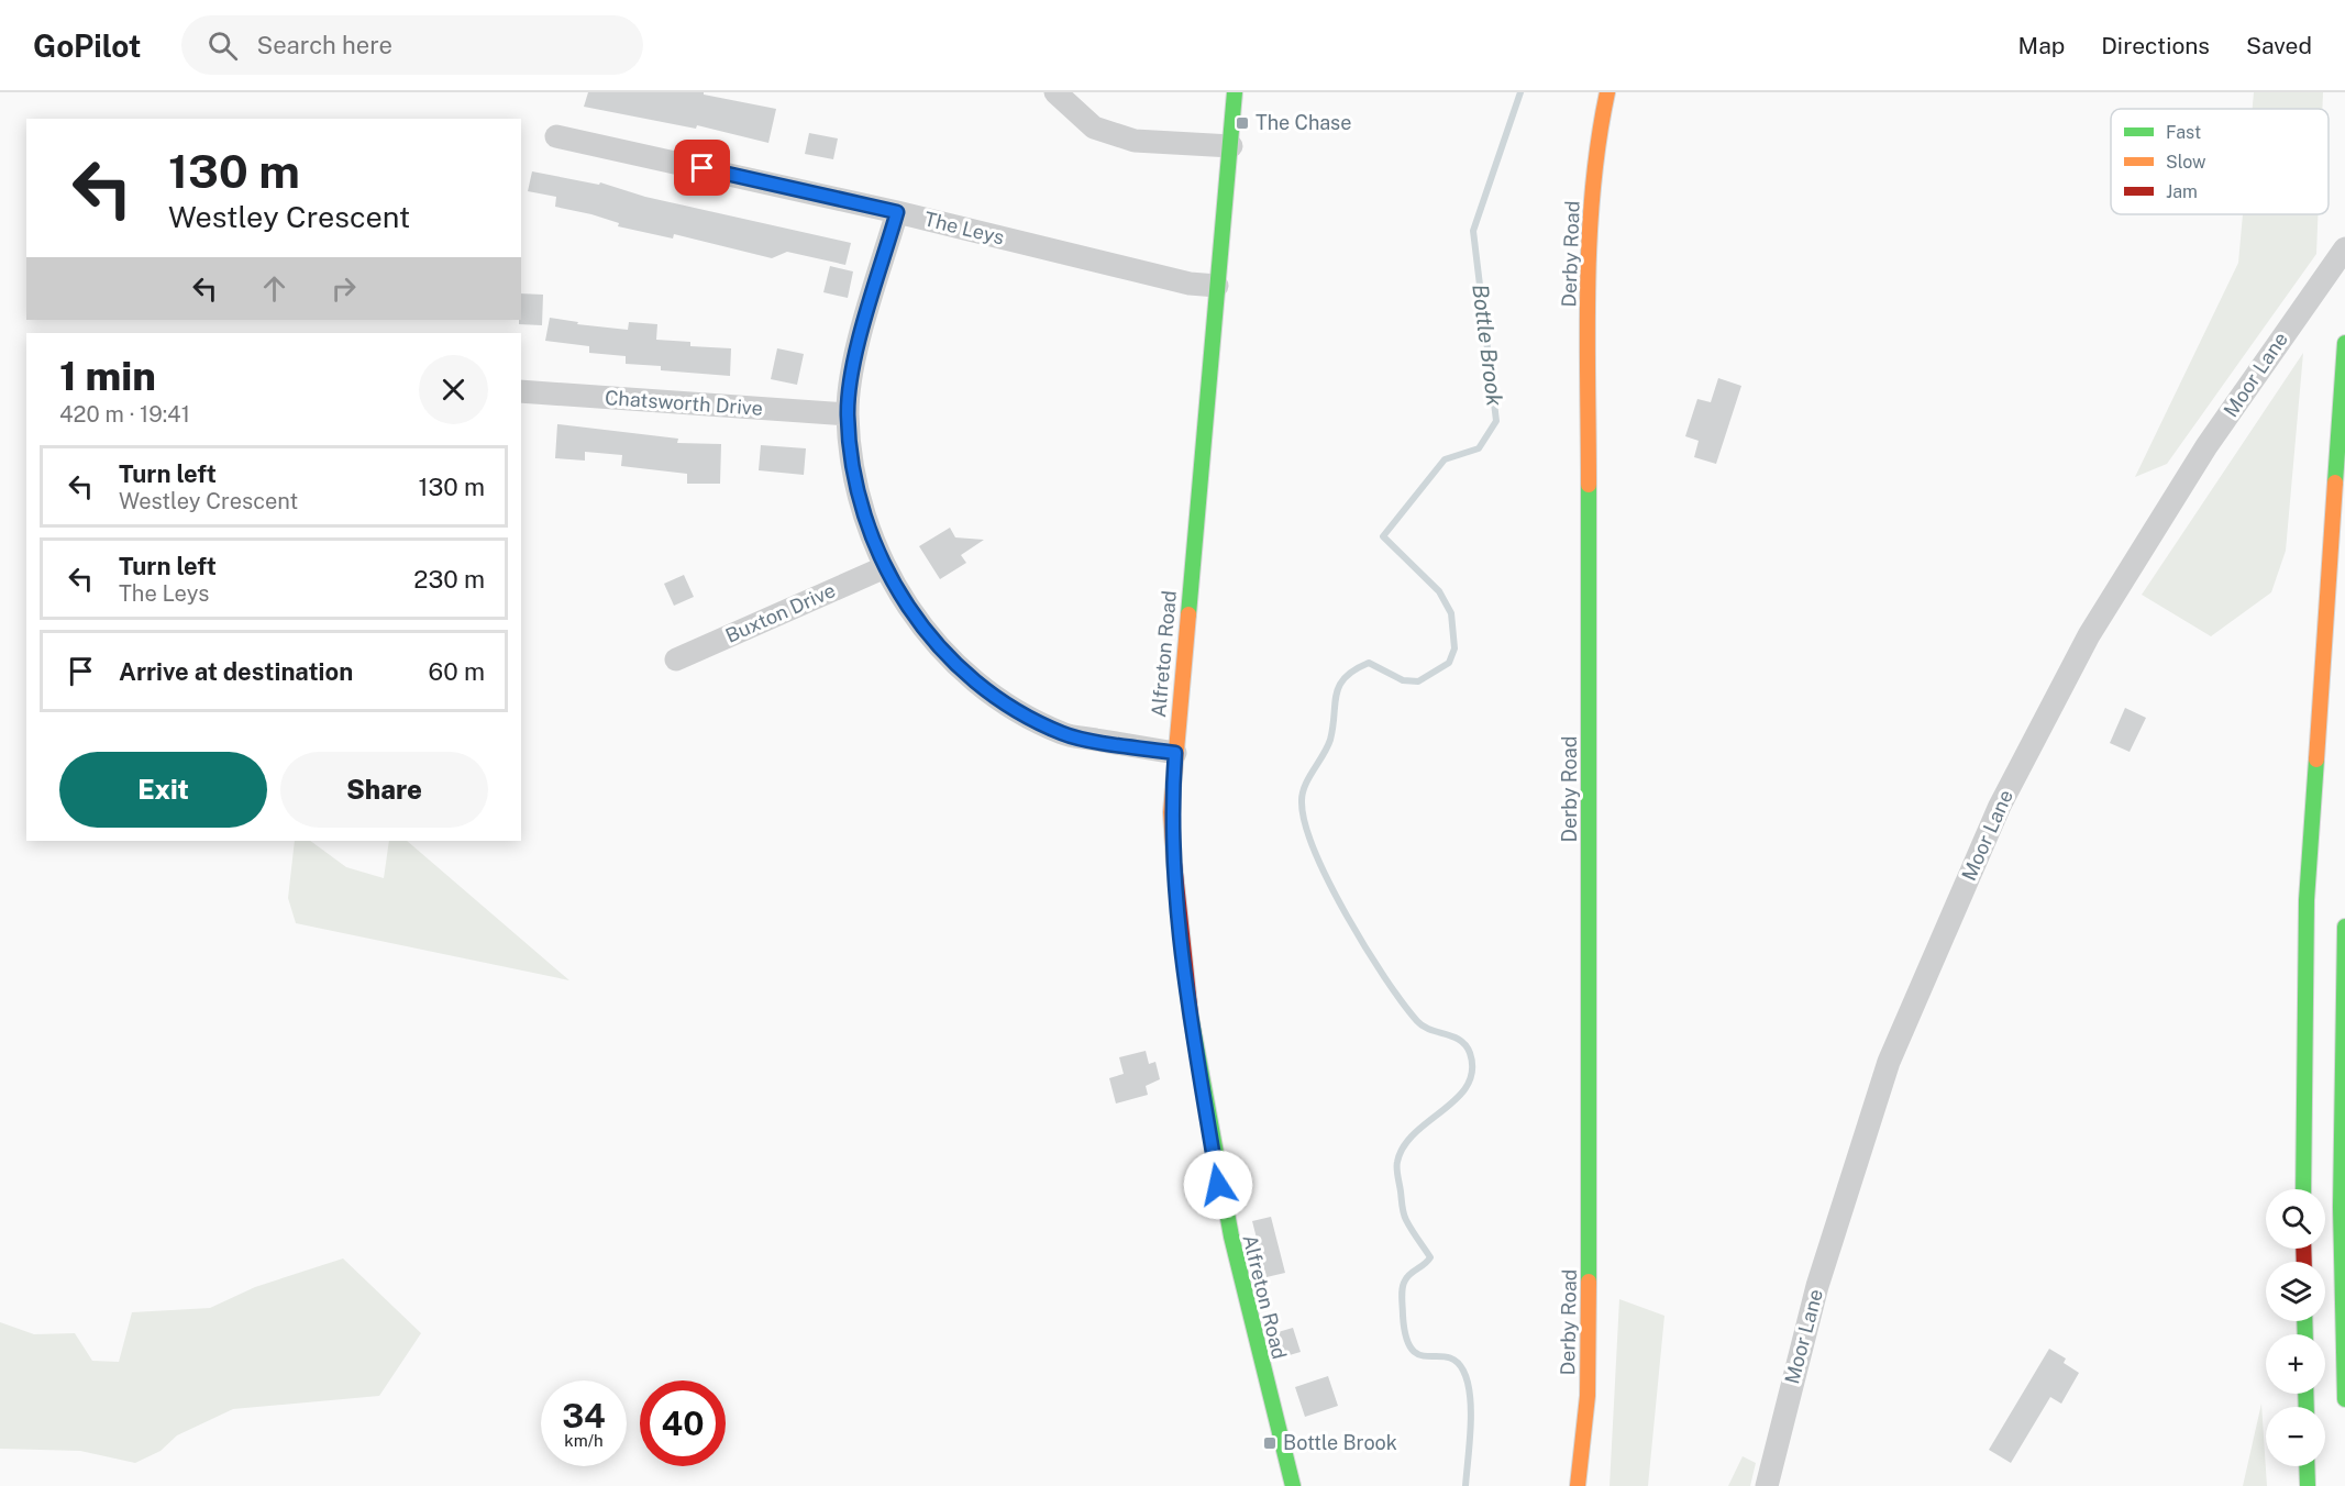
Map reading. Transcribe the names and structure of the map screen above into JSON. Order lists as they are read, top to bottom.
{
  "streets": {
    "main road": ["Derby Road", "Alfreton Road"],
    "street": [
      "The Leys",
      "Moor Lane",
      "Chatsworth Drive",
      "Buxton Drive"
    ]
  },
  "crossings": [
    ["The Leys", "Alfreton Road"]
  ],
  "water": ["Bottle Brook"],
  "places": {
    "transit": ["The Chase", "Bottle Brook"]
  },
  "legend": ["Fast", "Slow", "Jam"],
  "page": {
    "header": "GoPilot",
    "search": "Search here",
    "nav": ["Map", "Directions", "Saved"],
    "turn": ["130 m", "Westley Crescent"],
    "heading": ["1 min", "420 m · 19:41"],
    "list": [
      {
        "name": "Turn left",
        "note": "Westley Crescent",
        "value": "130 m"
      },
      {
        "name": "Turn left",
        "note": "The Leys",
        "value": "230 m"
      },
      {
        "name": "Arrive at destination",
        "value": "60 m"
      }
    ],
    "buttons": ["Exit", "Share"],
    "map_buttons": ["+", "−"],
    "speed": "34 km/h",
    "limit": "40"
  }
}
